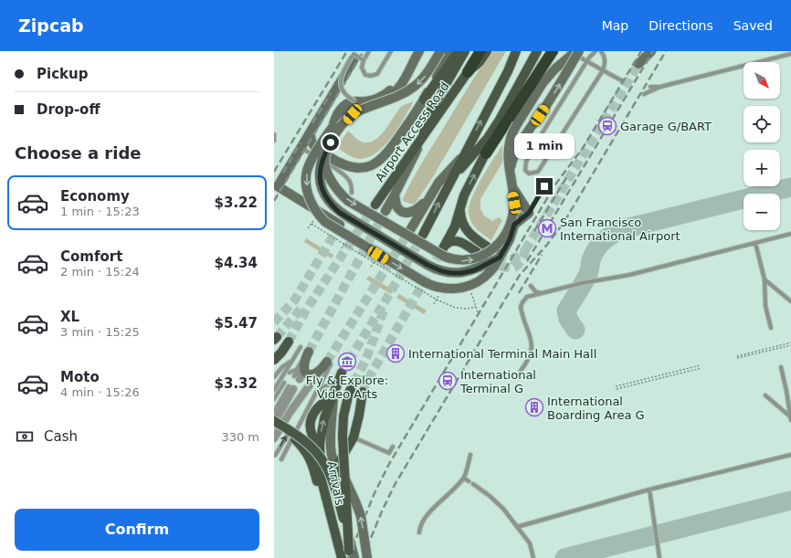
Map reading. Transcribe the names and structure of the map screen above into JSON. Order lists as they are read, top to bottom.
{
  "streets": {
    "main road": ["Airport Access Road", "Arrivals"]
  },
  "places": {
    "station": ["Garage G/BART", "International Terminal G"],
    "metro station": ["San Francisco International Airport"],
    "building": ["International Terminal Main Hall", "International Boarding Area G"],
    "museum": ["Fly & Explore: Video Arts"]
  },
  "north": "bottom right",
  "page": {
    "header": "Zipcab",
    "nav": ["Map", "Directions", "Saved"],
    "banner": ["Pickup", "Drop-off"],
    "map_buttons": ["+", "−"],
    "heading": "Choose a ride",
    "bubble": "1 min",
    "list": [
      {
        "name": "Economy",
        "note": "1 min · 15:23",
        "value": "$3.22"
      },
      {
        "name": "Comfort",
        "note": "2 min · 15:24",
        "value": "$4.34"
      },
      {
        "name": "XL",
        "note": "3 min · 15:25",
        "value": "$5.47"
      },
      {
        "name": "Moto",
        "note": "4 min · 15:26",
        "value": "$3.32"
      }
    ],
    "pay": ["Cash", "330 m"],
    "buttons": "Confirm"
  }
}
